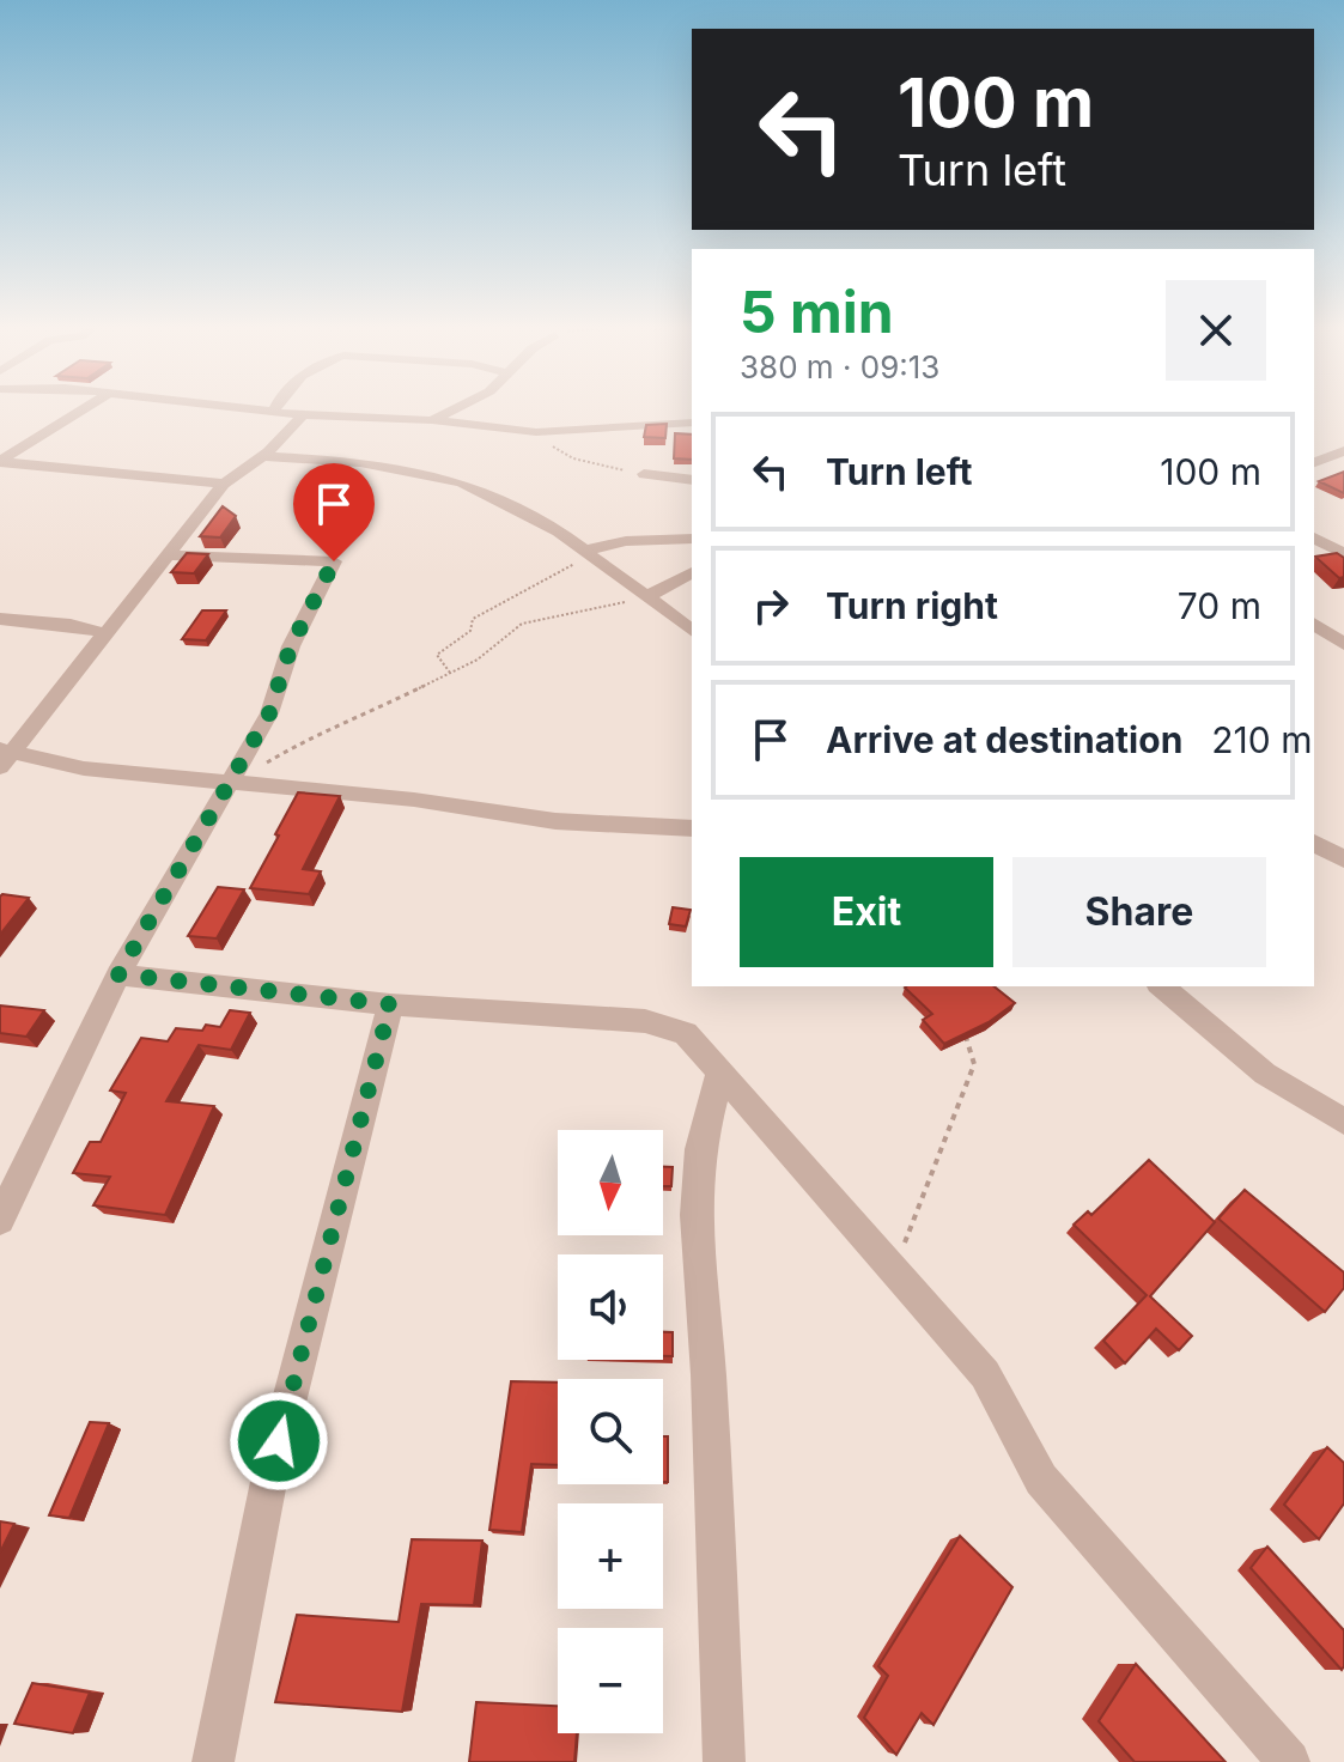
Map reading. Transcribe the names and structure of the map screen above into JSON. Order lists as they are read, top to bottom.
{
  "north": "bottom",
  "page": {
    "turn": ["100 m", "Turn left"],
    "heading": ["5 min", "380 m · 09:13"],
    "list": [
      {
        "name": "Turn left",
        "value": "100 m"
      },
      {
        "name": "Turn right",
        "value": "70 m"
      },
      {
        "name": "Arrive at destination",
        "value": "210 m"
      }
    ],
    "buttons": ["Exit", "Share"],
    "map_buttons": ["+", "−"]
  }
}
